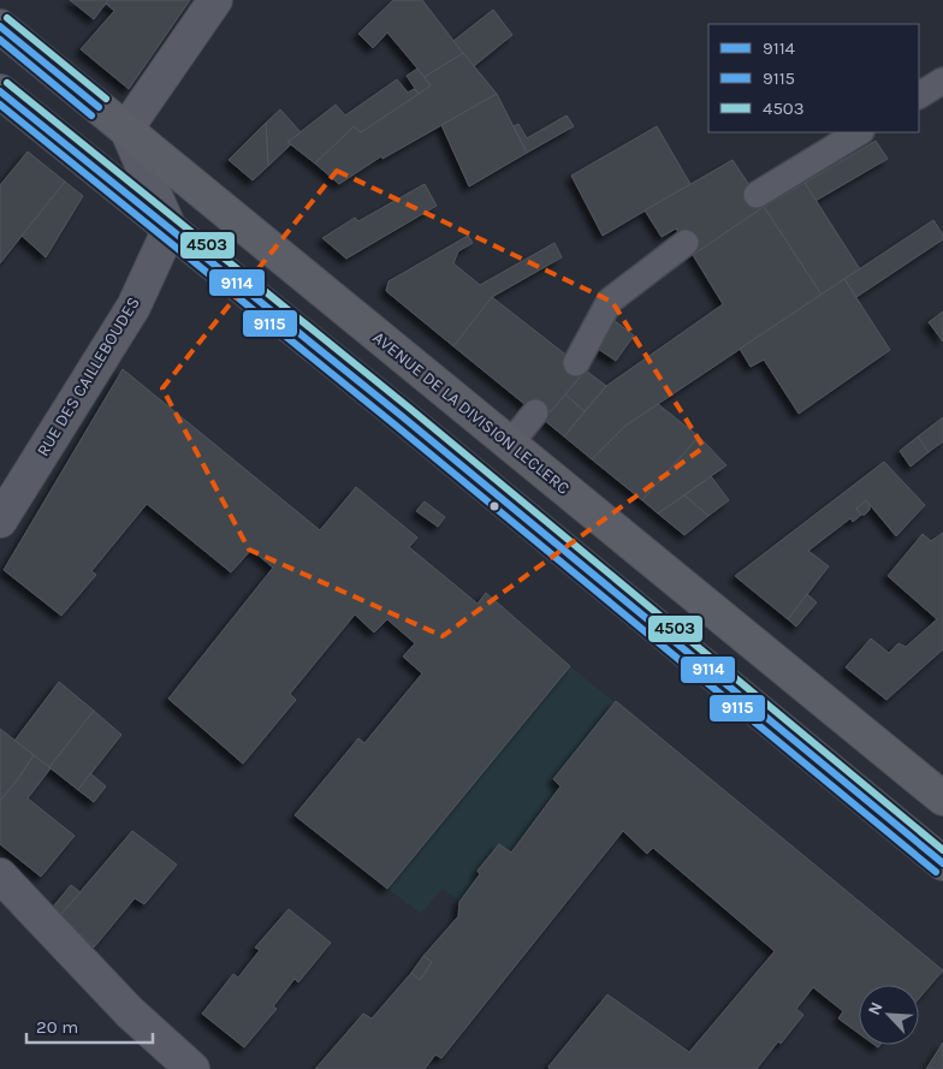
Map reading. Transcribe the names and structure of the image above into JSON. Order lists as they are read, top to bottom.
{
  "streets": {
    "main road": ["AVENUE DE LA DIVISION LECLERC"],
    "street": ["RUE DES CAILLEBOUDES"]
  },
  "lines": ["transit line 4503", "transit line 9114", "transit line 9115"],
  "legend": ["9114", "9115", "4503"],
  "scale_bar": "20 m",
  "north": "top left"
}
